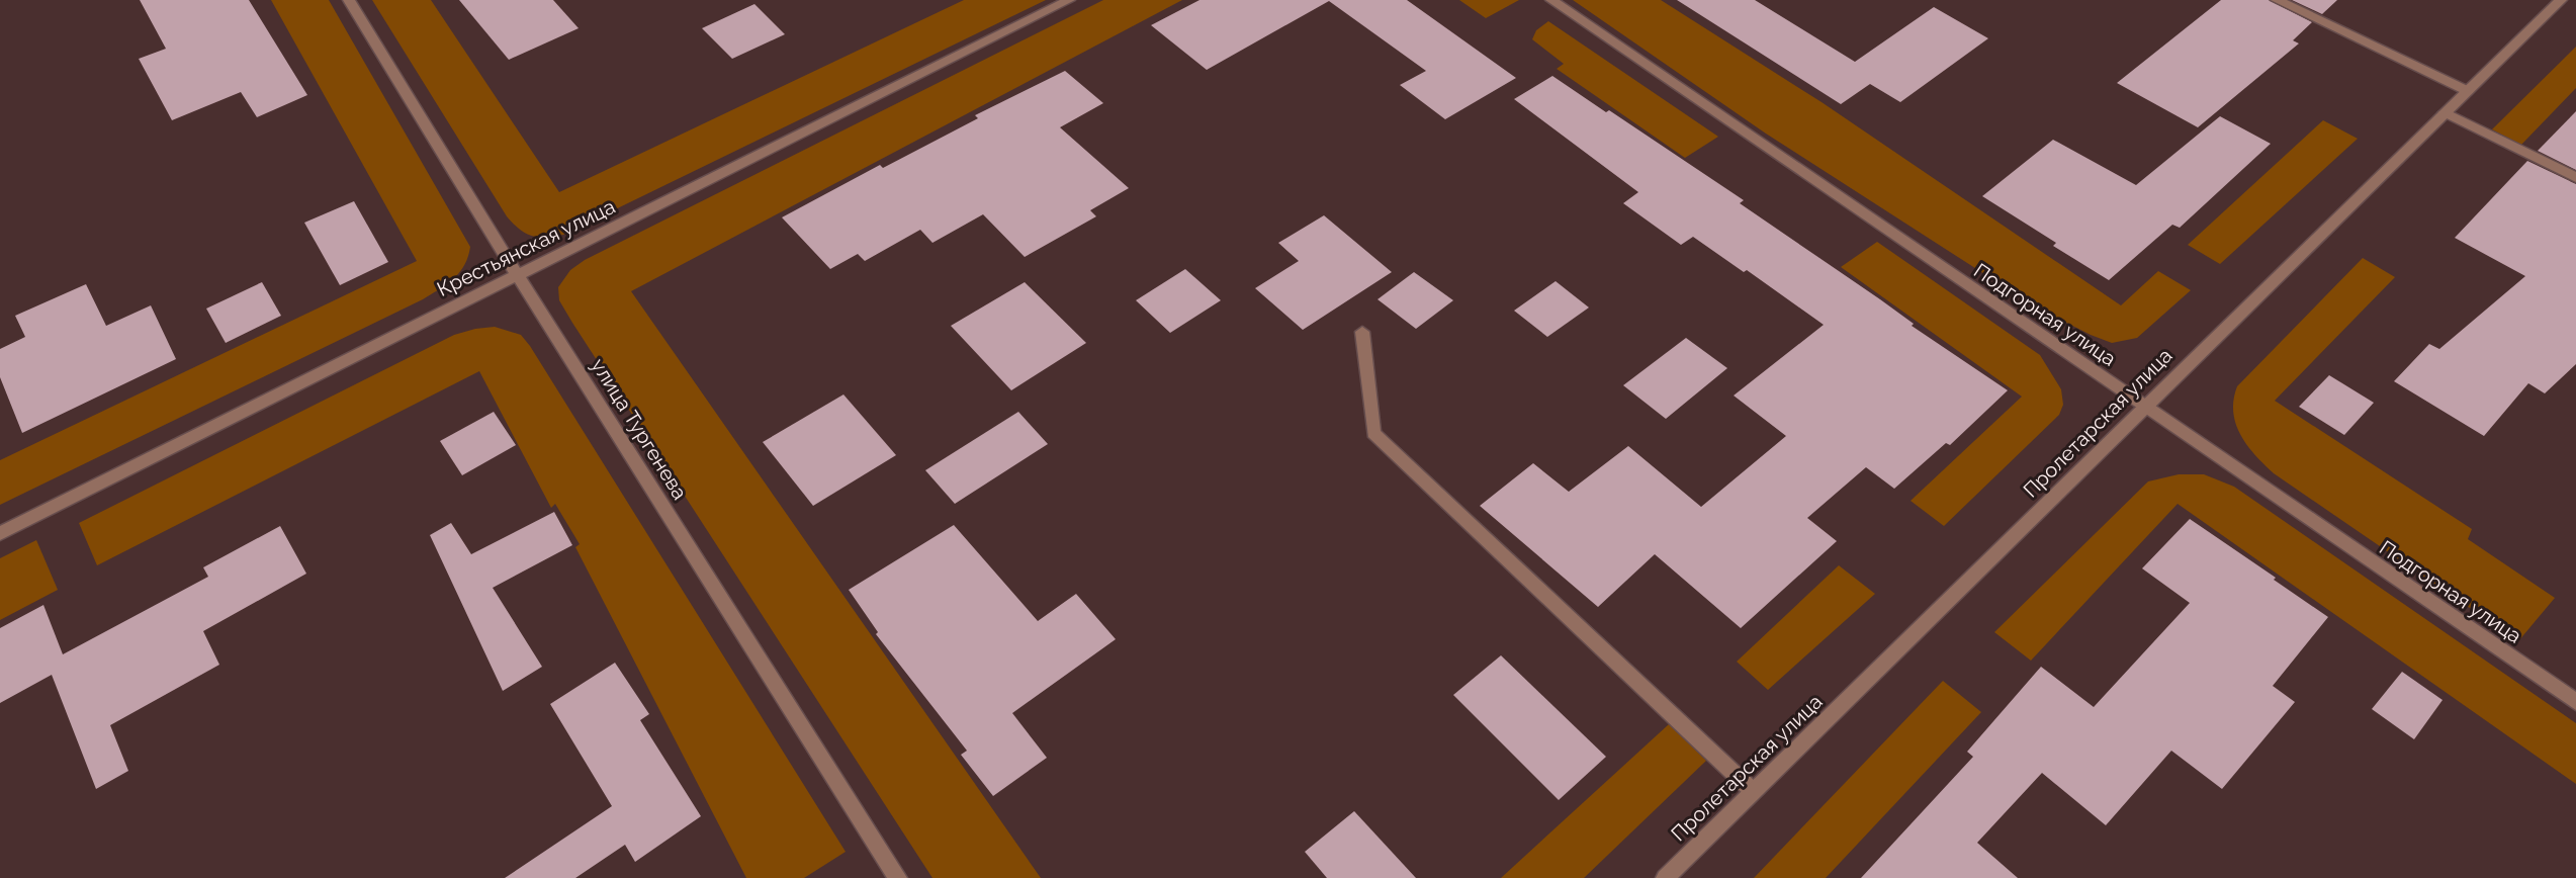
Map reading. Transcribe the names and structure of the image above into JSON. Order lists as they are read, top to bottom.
{
  "streets": {
    "street": [
      "Крестьянская улица",
      "Подгорная улица",
      "Пролетарская улица",
      "улица Тургенева"
    ]
  },
  "crossings": [
    ["Крестьянская улица", "улица Тургенева"],
    ["Подгорная улица", "Пролетарская улица"]
  ]
}
